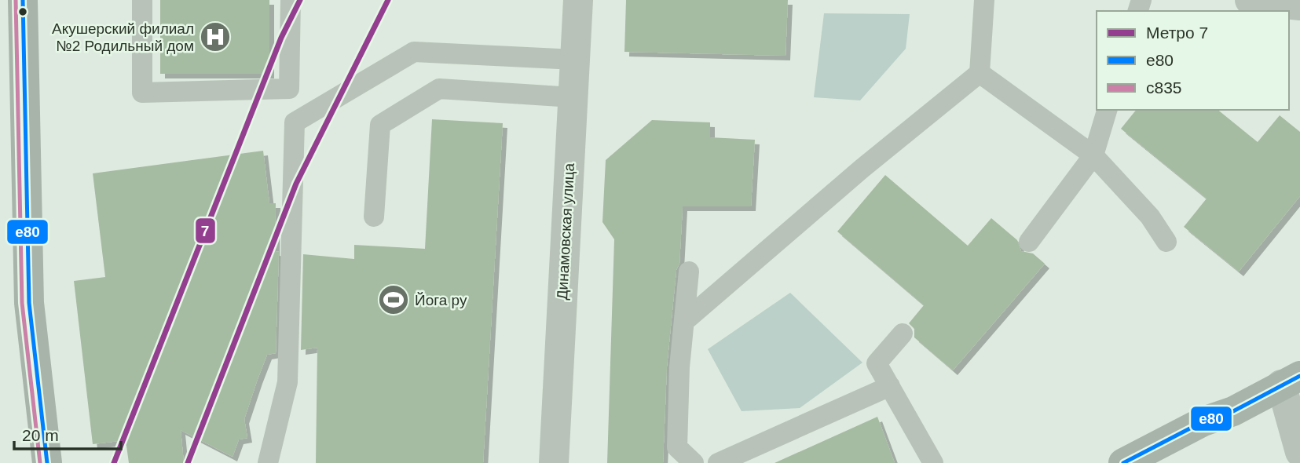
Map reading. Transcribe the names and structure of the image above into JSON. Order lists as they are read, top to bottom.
{
  "streets": {
    "street": ["Динамовская улица"]
  },
  "places": {
    "hospital": ["Акушерский филиал №2 Родильный дом"],
    "sports": ["Йога ру"]
  },
  "lines": ["metro line 7", "transit line е80", "transit line с835"],
  "legend": ["Метро 7", "е80", "с835"],
  "scale_bar": "20 m"
}
